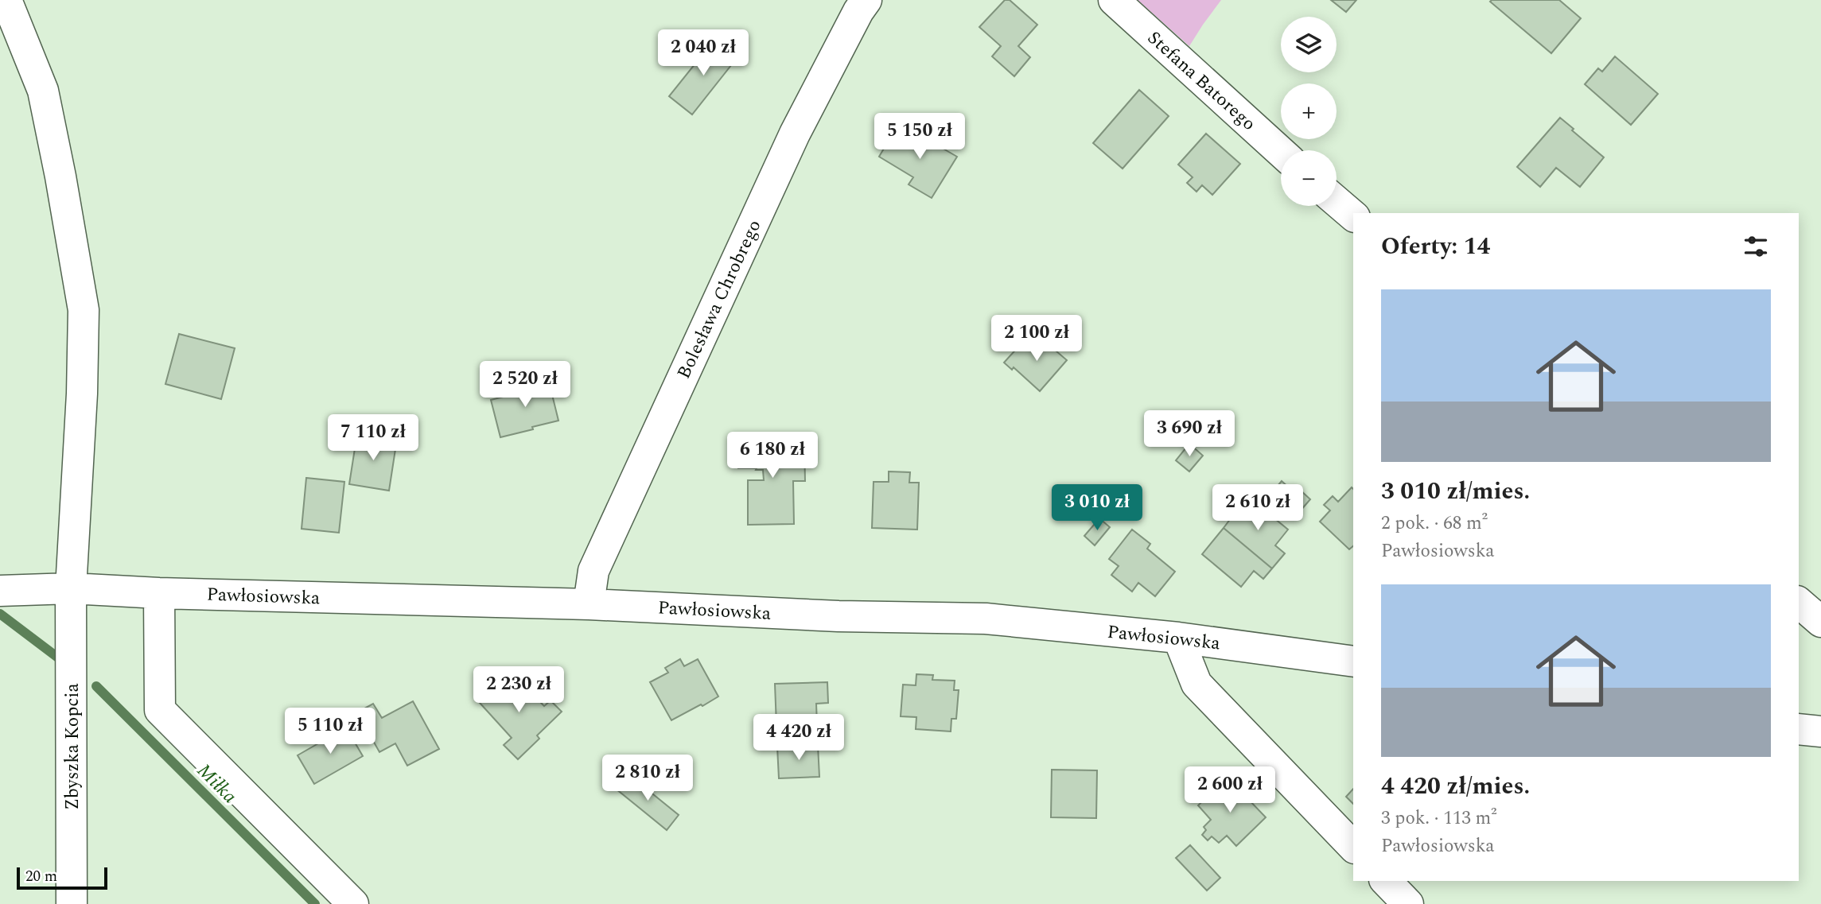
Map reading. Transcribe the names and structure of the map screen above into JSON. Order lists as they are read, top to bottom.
{
  "streets": {
    "street": [
      "Stefana Batorego",
      "Bolesława Chrobrego",
      "Pawłosiowska",
      "Zbyszka Kopcia"
    ]
  },
  "crossings": [
    ["Bolesława Chrobrego", "Pawłosiowska"],
    ["Pawłosiowska", "Zbyszka Kopcia"]
  ],
  "water": ["Miłka"],
  "scale_bar": "20 m",
  "page": {
    "map_buttons": ["+", "−"],
    "price": [
      "2 040 zł",
      "5 150 zł",
      "2 100 zł",
      "2 520 zł",
      "3 690 zł",
      "7 110 zł",
      "6 180 zł",
      "3 010 zł",
      "2 610 zł",
      "2 230 zł",
      "5 110 zł",
      "4 420 zł",
      "2 810 zł",
      "2 600 zł"
    ],
    "heading": "Oferty: 14",
    "list": [
      {
        "name": "3 010 zł/mies.",
        "note": "2 pok. · 68 m² · Pawłosiowska"
      },
      {
        "name": "4 420 zł/mies.",
        "note": "3 pok. · 113 m² · Pawłosiowska"
      }
    ],
    "scale": "20 m"
  }
}
